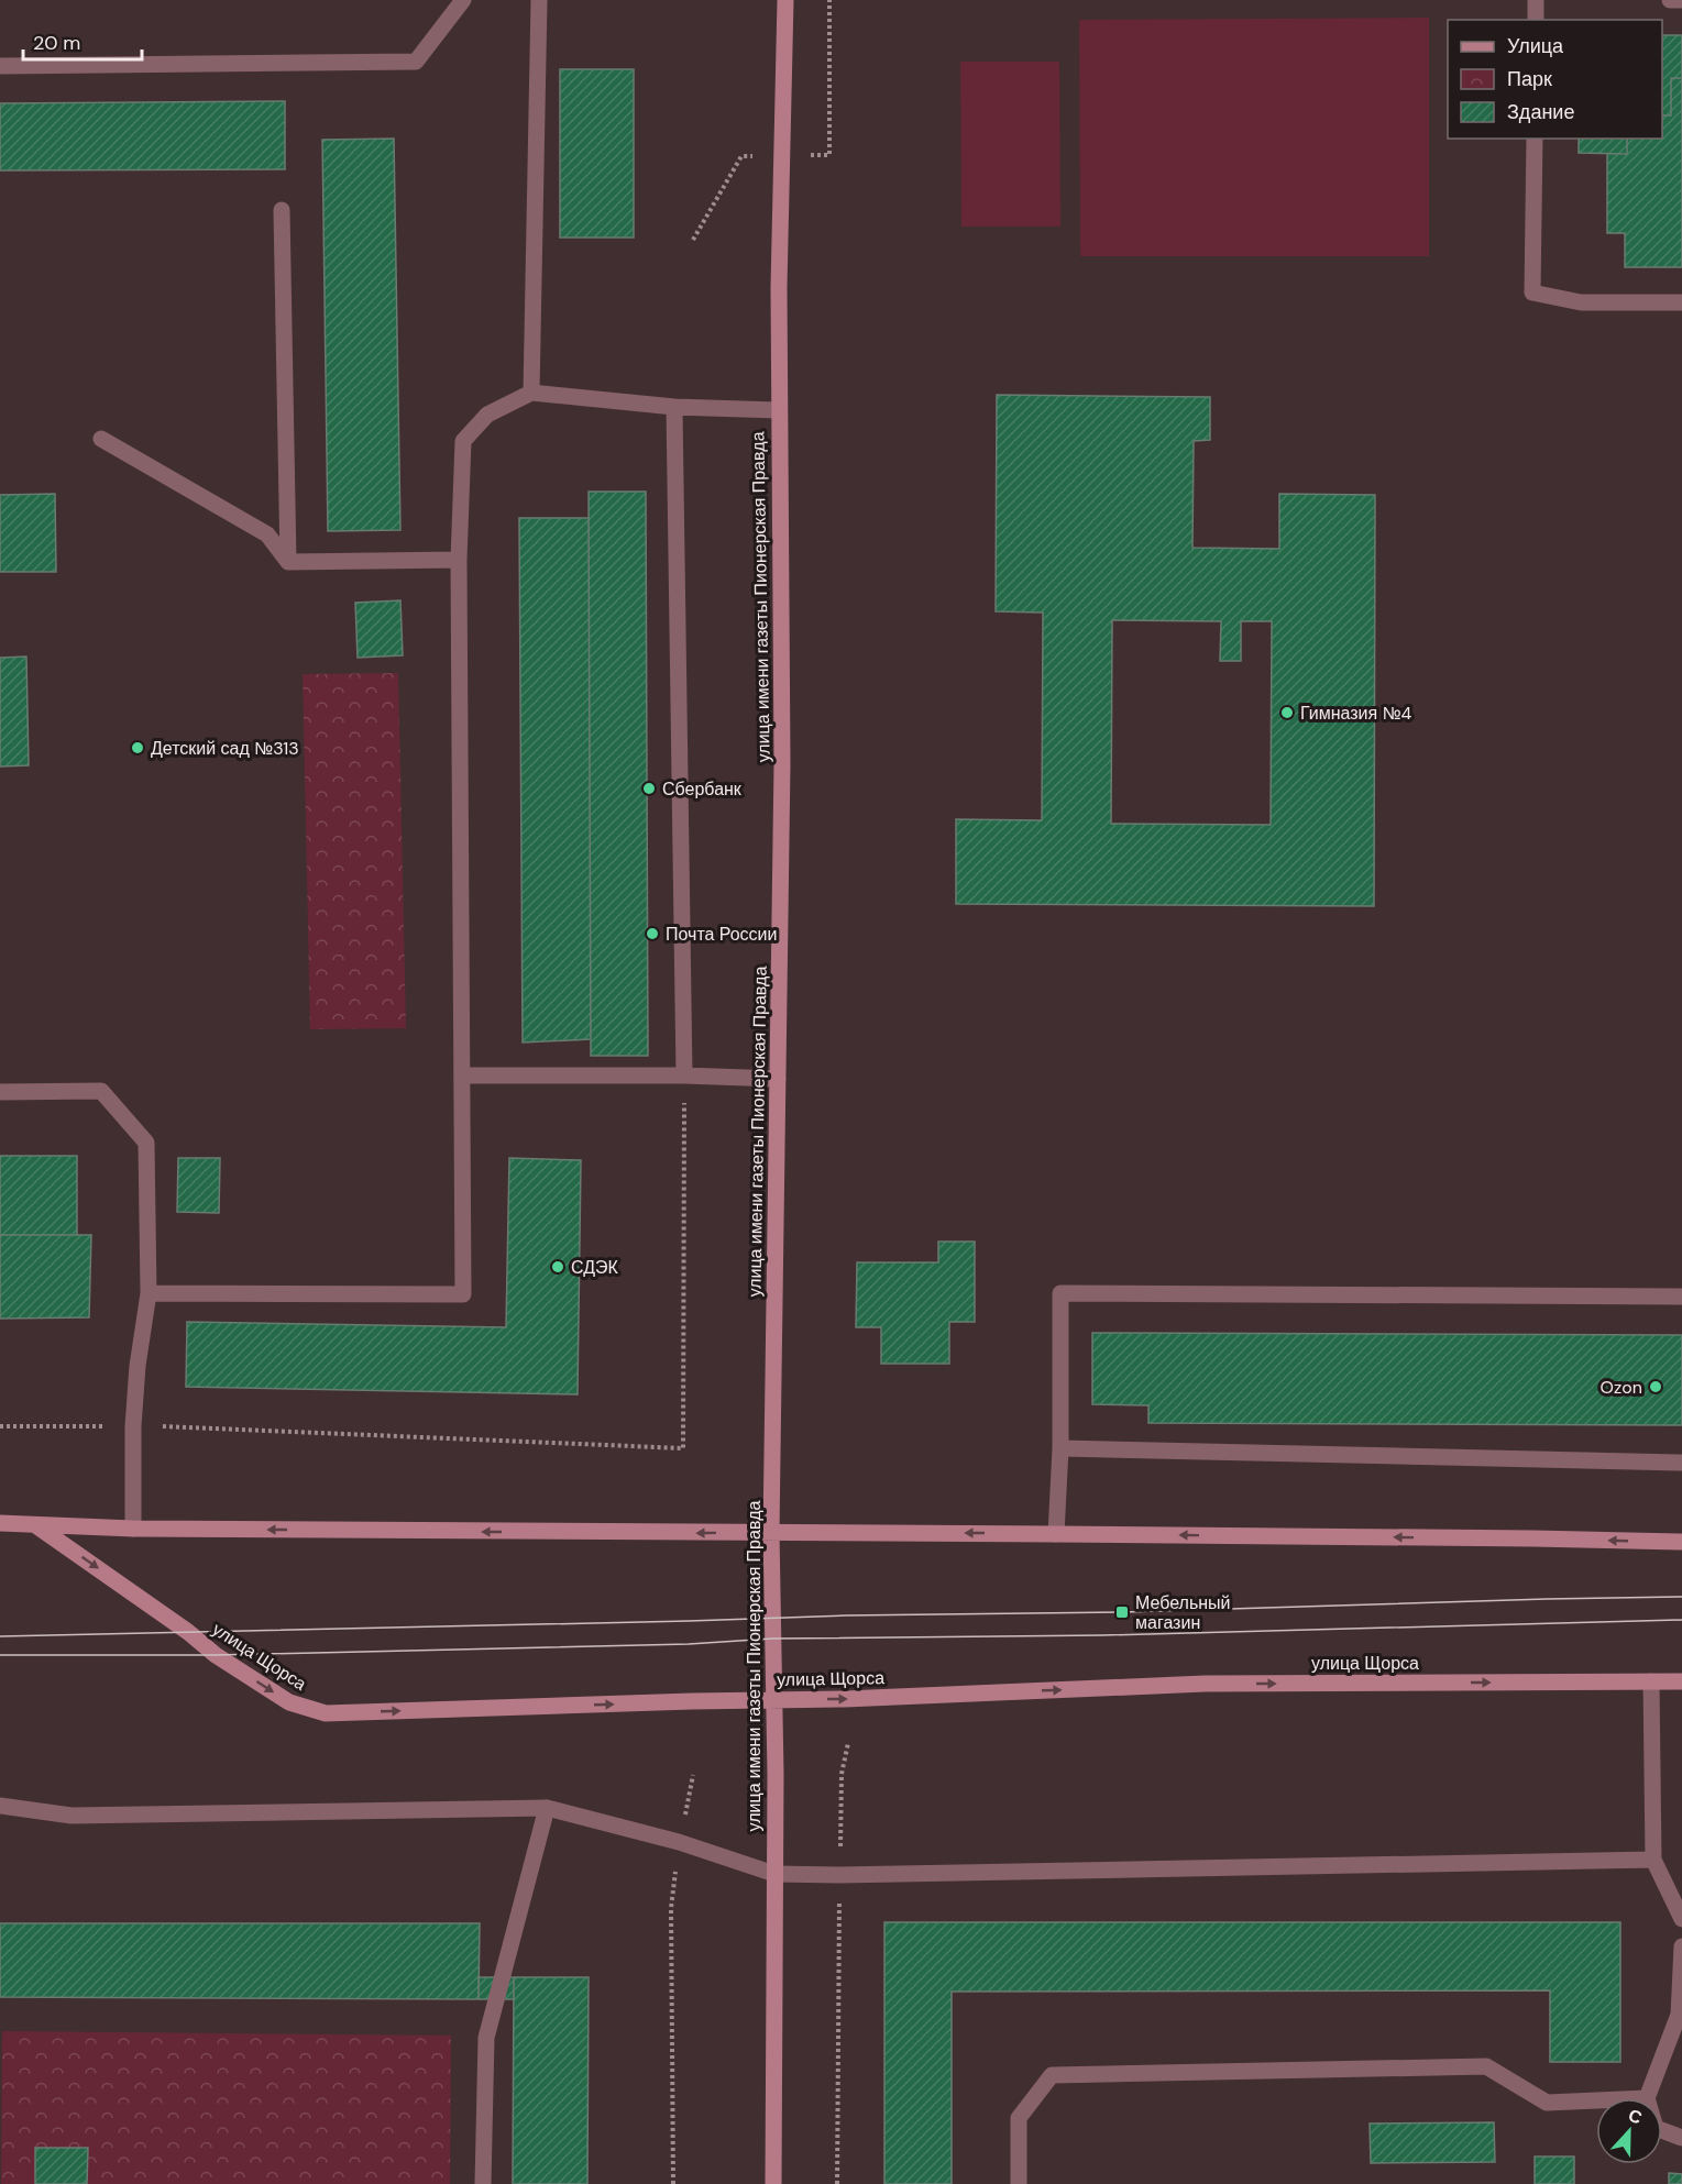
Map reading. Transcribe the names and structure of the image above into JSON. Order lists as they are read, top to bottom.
{
  "streets": {
    "main road": ["улица имени газеты Пионерская Правда", "улица Щорса"]
  },
  "crossings": [
    ["улица имени газеты Пионерская Правда", "улица Щорса"]
  ],
  "places": {
    "other": [
      "Гимназия №4",
      "Детский сад №313",
      "Сбербанк",
      "Почта России",
      "СДЭК",
      "Ozon"
    ],
    "transit": ["Мебельный магазин"]
  },
  "legend": ["Улица", "Парк", "Здание"],
  "scale_bar": "20 m",
  "north": "top"
}
